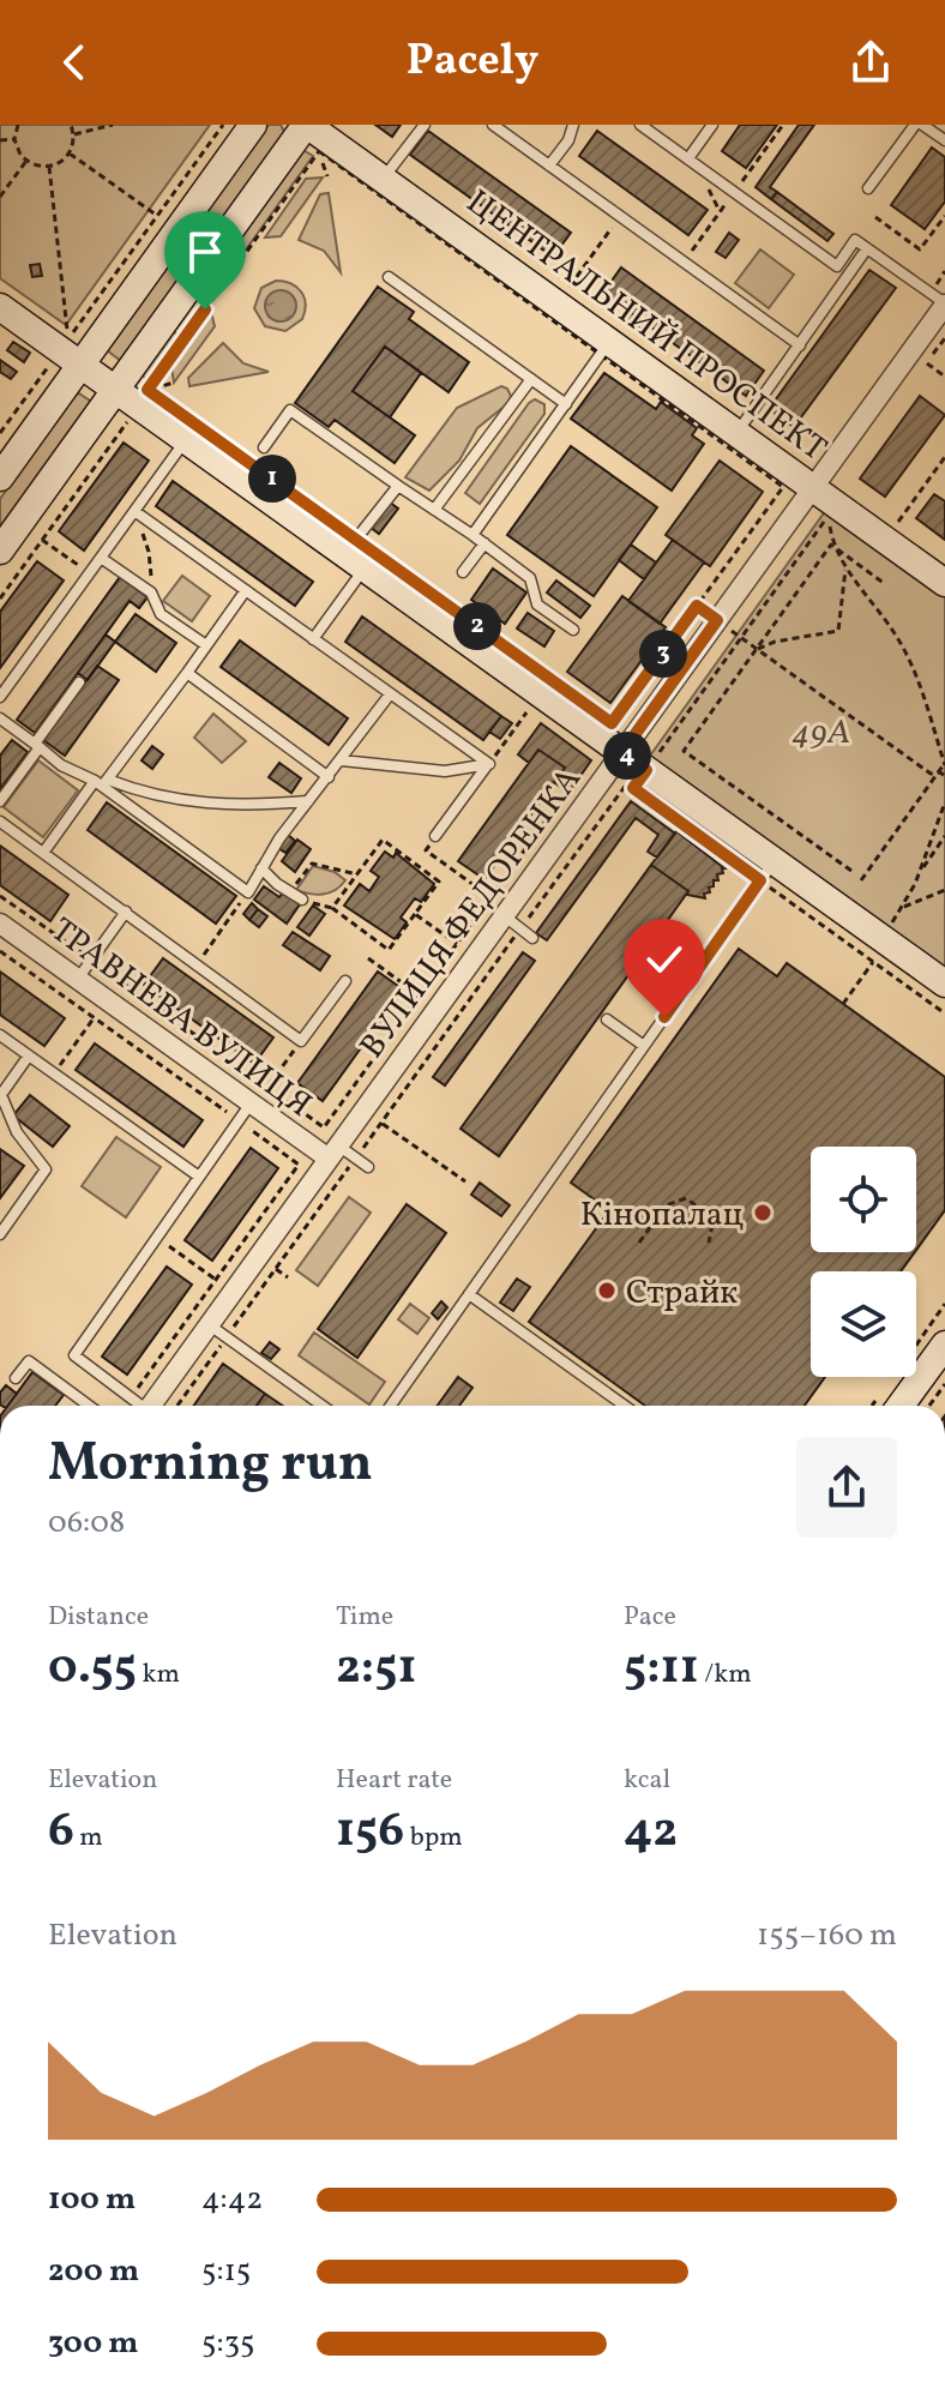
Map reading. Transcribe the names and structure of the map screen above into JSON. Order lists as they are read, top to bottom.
{
  "streets": {
    "street": ["ЦЕНТРАЛЬНИЙ ПРОСПЕКТ", "ВУЛИЦЯ ФЕДОРЕНКА", "ТРАВНЕВА ВУЛИЦЯ"]
  },
  "crossings": [
    ["ЦЕНТРАЛЬНИЙ ПРОСПЕКТ", "ВУЛИЦЯ ФЕДОРЕНКА"],
    ["ВУЛИЦЯ ФЕДОРЕНКА", "ТРАВНЕВА ВУЛИЦЯ"]
  ],
  "parks": ["49А"],
  "places": ["Кінопалац", "Страйк"],
  "page": {
    "header": "Pacely",
    "pins": [
      "1",
      "2",
      "3",
      "4"
    ],
    "heading": ["Morning run", "06:08"],
    "stats": [
      ["Distance", "0.55 km"],
      ["Time", "2:51"],
      ["Pace", "5:11 /km"],
      ["Elevation", "6 m"],
      ["Heart rate", "156 bpm"],
      ["kcal", "42"]
    ],
    "chart": ["Elevation", "155–160 m"],
    "list": [
      {
        "name": "100 m",
        "note": "4:42"
      },
      {
        "name": "200 m",
        "note": "5:15"
      },
      {
        "name": "300 m",
        "note": "5:35"
      }
    ]
  }
}
